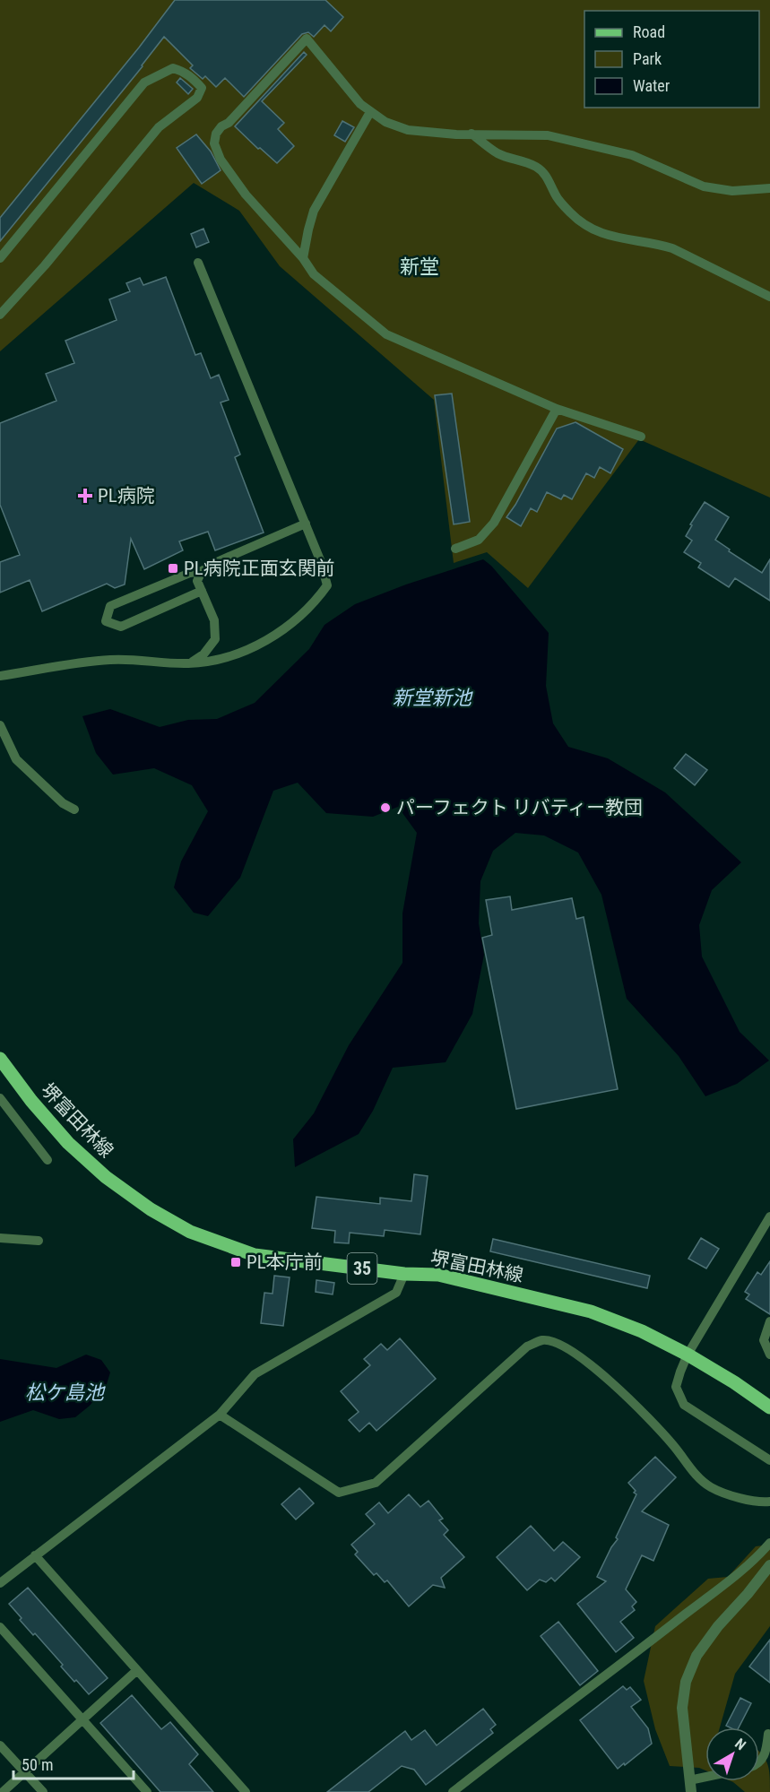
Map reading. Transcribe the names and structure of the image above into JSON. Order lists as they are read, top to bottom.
{
  "streets": {
    "main road": ["堺富田林線", "35"]
  },
  "districts": ["新堂"],
  "water": ["新堂新池", "松ケ島池"],
  "places": {
    "health": ["PL病院"],
    "transit": ["PL病院正面玄関前", "PL本庁前"],
    "other": ["パーフェクト リバティー教団"]
  },
  "legend": ["Road", "Park", "Water"],
  "scale_bar": "50 m",
  "north": "top right"
}
